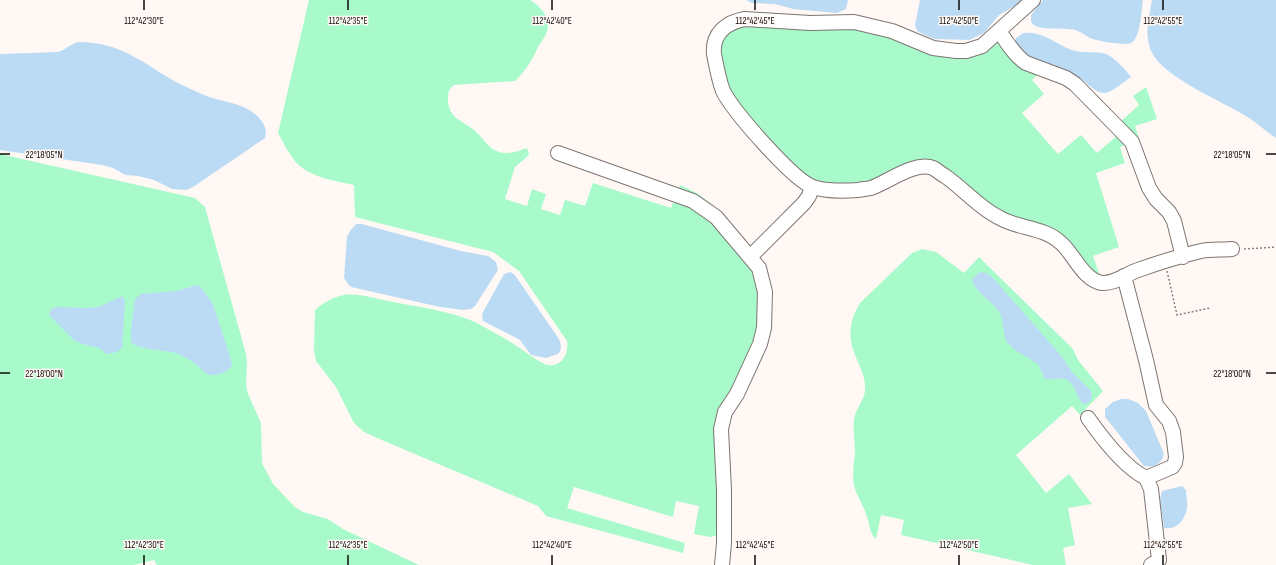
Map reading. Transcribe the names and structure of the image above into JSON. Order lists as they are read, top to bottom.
{
  "coordinates": [
    "112°42'30\"E",
    "112°42'35\"E",
    "112°42'40\"E",
    "112°42'45\"E",
    "112°42'50\"E",
    "112°42'55\"E",
    "22°18'05\"N",
    "22°18'00\"N"
  ]
}
